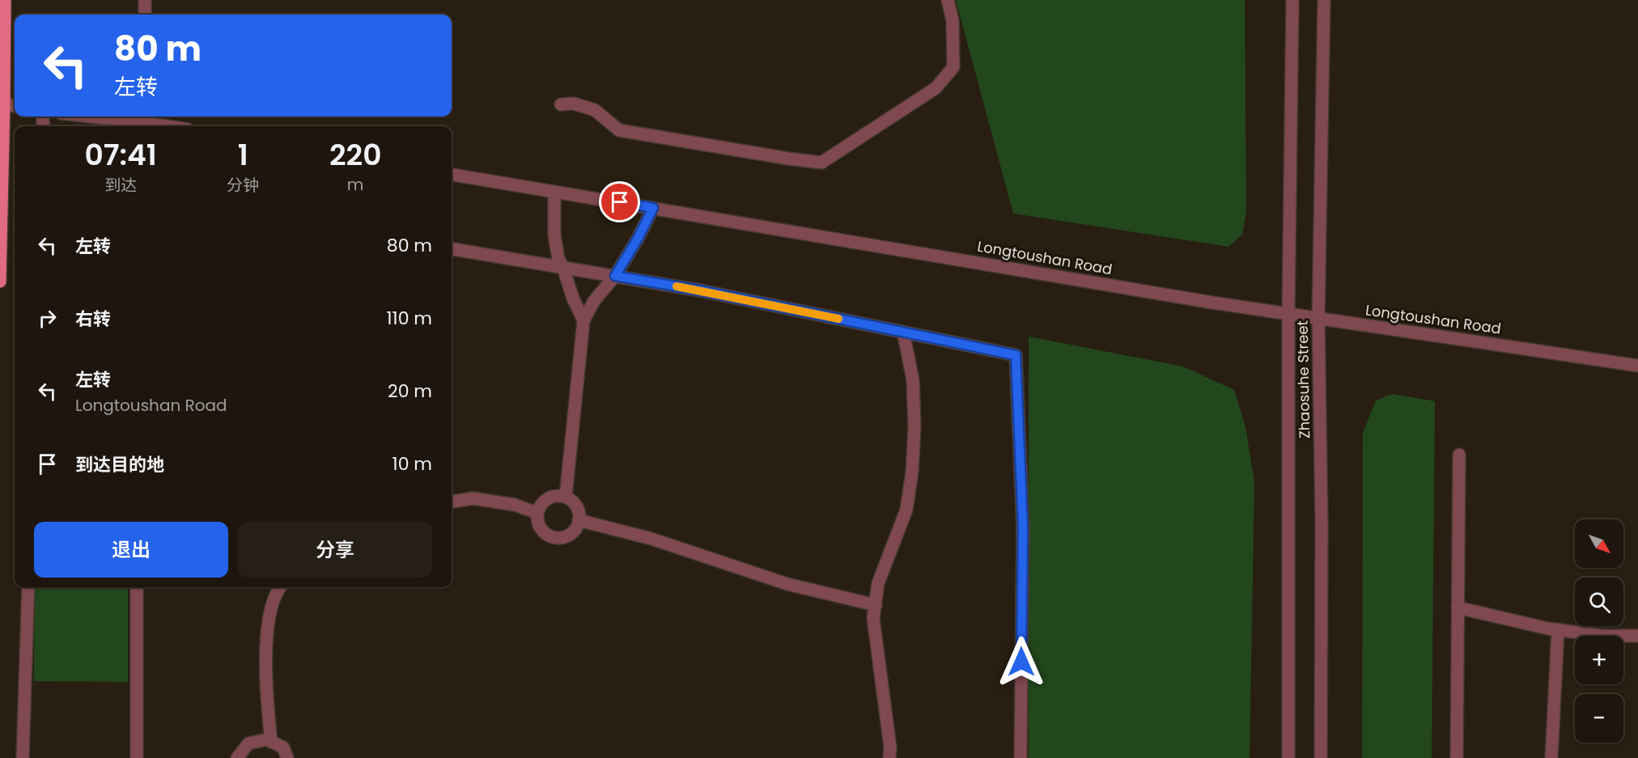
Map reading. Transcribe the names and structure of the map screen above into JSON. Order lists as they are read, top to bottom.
{
  "streets": {
    "street": ["Longtoushan Road", "Zhaosuhe Street"]
  },
  "crossings": [
    ["Longtoushan Road", "Zhaosuhe Street"]
  ],
  "north": "bottom right",
  "page": {
    "turn": ["80 m", "左转"],
    "eta": [
      "07:41",
      "到达",
      "1",
      "分钟",
      "220",
      "m"
    ],
    "list": [
      {
        "name": "左转",
        "value": "80 m"
      },
      {
        "name": "右转",
        "value": "110 m"
      },
      {
        "name": "左转",
        "note": "Longtoushan Road",
        "value": "20 m"
      },
      {
        "name": "到达目的地",
        "value": "10 m"
      }
    ],
    "buttons": ["退出", "分享"],
    "map_buttons": ["+", "−"]
  }
}
